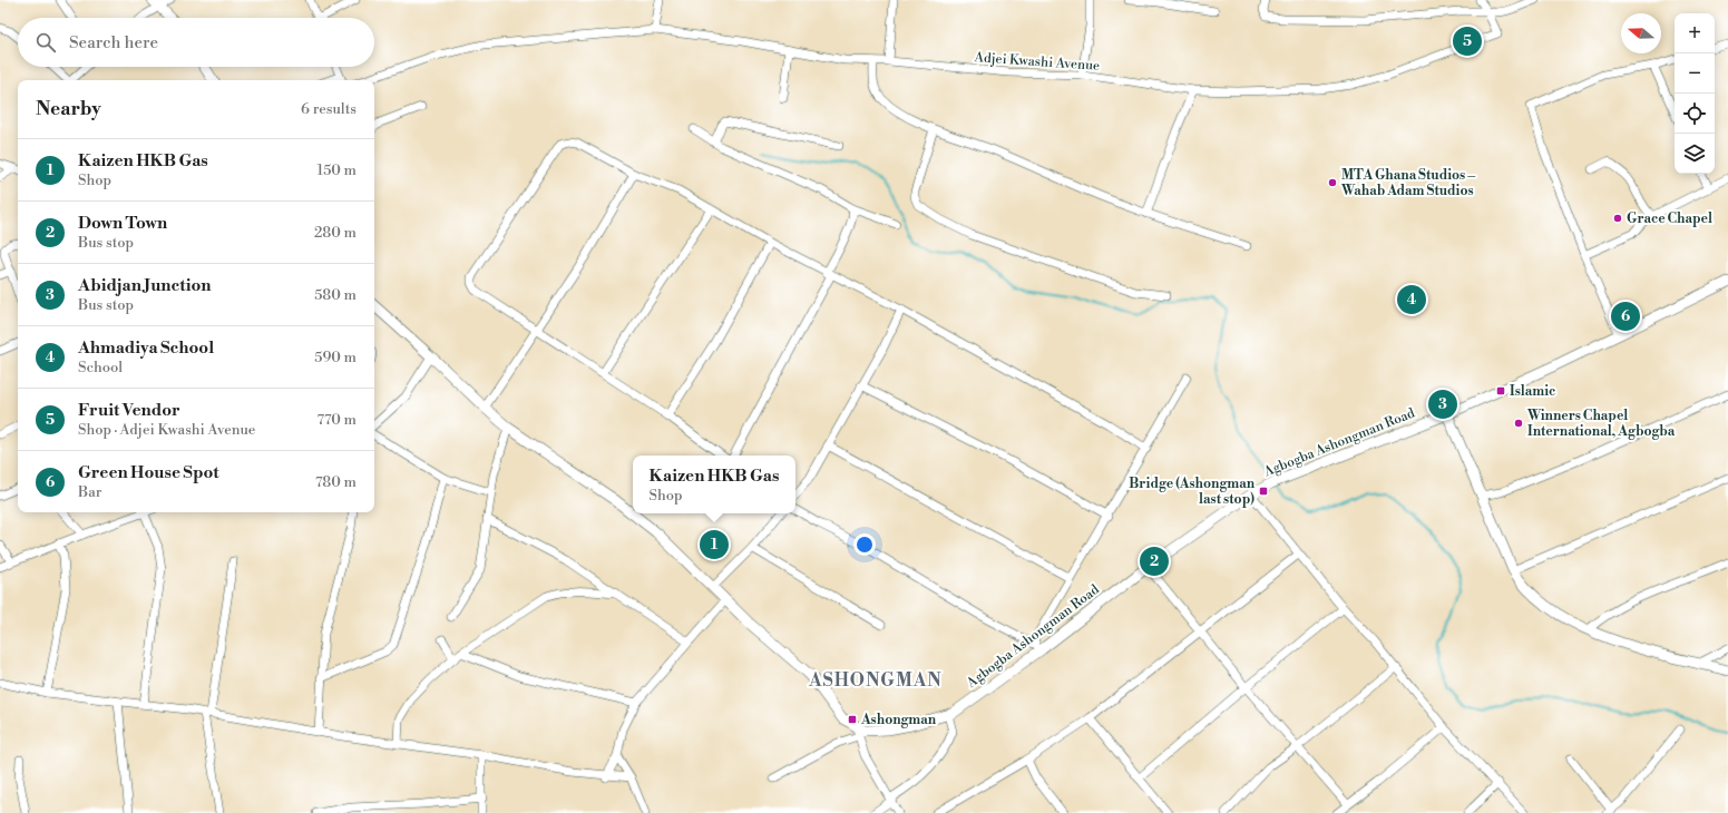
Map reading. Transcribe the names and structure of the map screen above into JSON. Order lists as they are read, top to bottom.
{
  "streets": {
    "street": ["Adjei Kwashi Avenue", "Agbogba Ashongman Road"]
  },
  "districts": ["ASHONGMAN"],
  "places": {
    "other": ["MTA Ghana Studios – Wahab Adam Studios", "Grace Chapel", "Winners Chapel International, Agbogba"],
    "transit": ["Islamic", "Bridge (Ashongman last stop)", "Ashongman"]
  },
  "north": "left",
  "page": {
    "map_buttons": ["+", "−"],
    "search": "Search here",
    "pins": [
      "5",
      "4",
      "6",
      "3",
      "1",
      "2"
    ],
    "heading": ["Nearby", "6 results"],
    "list": [
      {
        "mark": "1",
        "name": "Kaizen HKB Gas",
        "note": "Shop",
        "value": "150 m"
      },
      {
        "mark": "2",
        "name": "Down Town",
        "note": "Bus stop",
        "value": "280 m"
      },
      {
        "mark": "3",
        "name": "Abidjan Junction",
        "note": "Bus stop",
        "value": "580 m"
      },
      {
        "mark": "4",
        "name": "Ahmadiya School",
        "note": "School",
        "value": "590 m"
      },
      {
        "mark": "5",
        "name": "Fruit Vendor",
        "note": "Shop · Adjei Kwashi Avenue",
        "value": "770 m"
      },
      {
        "mark": "6",
        "name": "Green House Spot",
        "note": "Bar",
        "value": "780 m"
      }
    ],
    "popup": ["Kaizen HKB Gas", "Shop"]
  }
}
